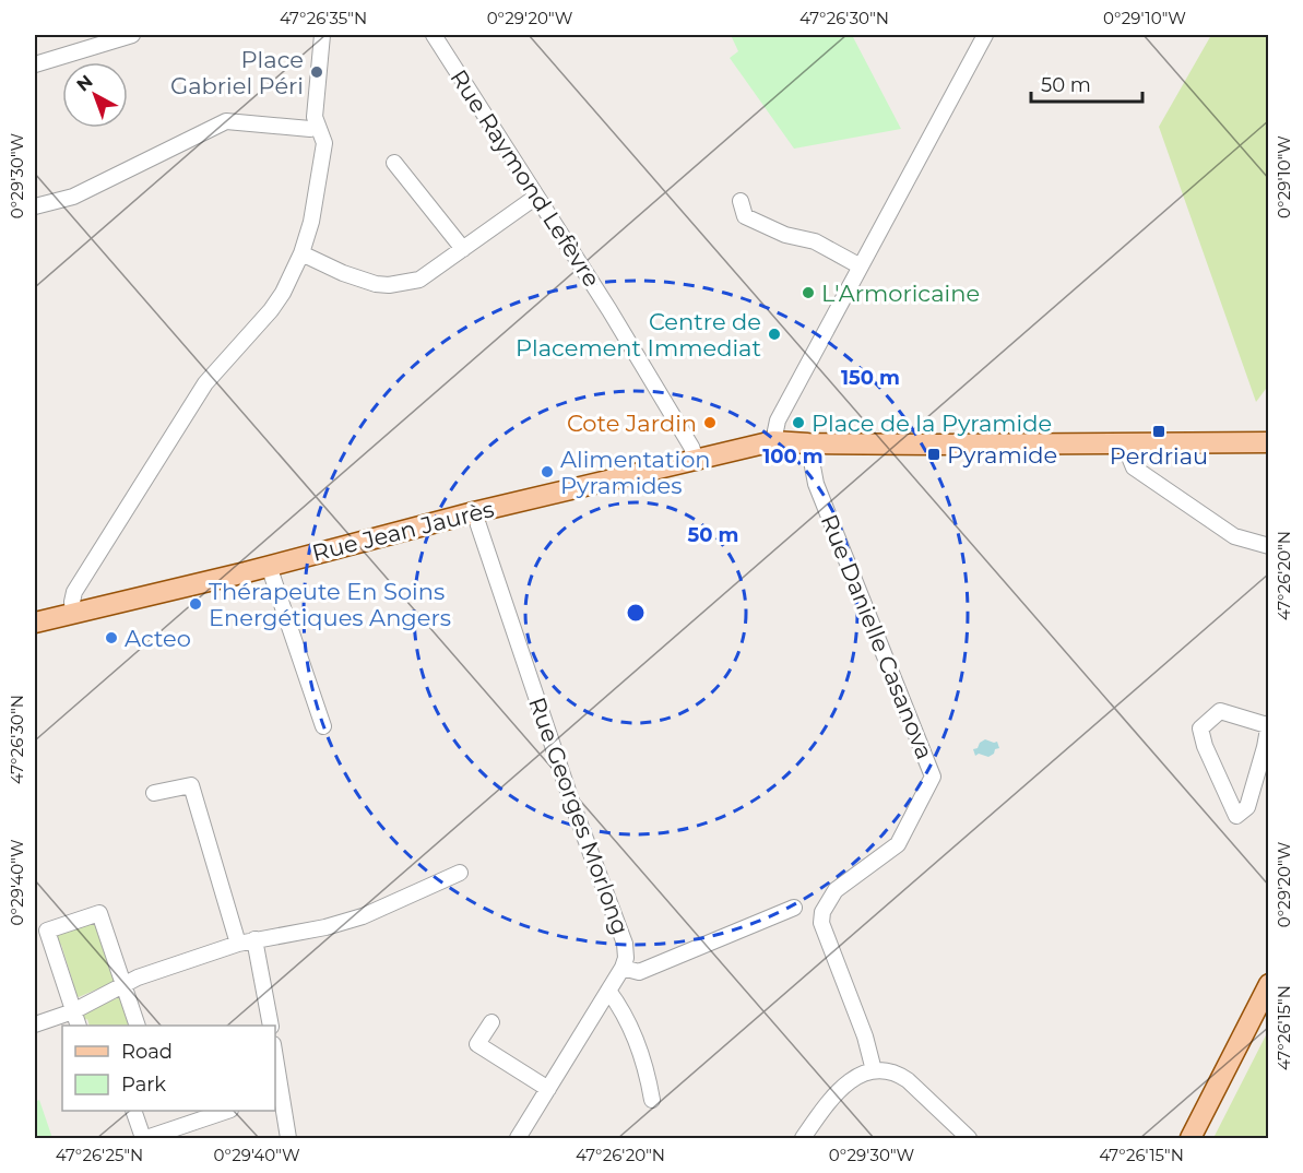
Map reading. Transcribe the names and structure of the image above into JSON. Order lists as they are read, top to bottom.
{
  "streets": {
    "main road": ["Rue Jean Jaurès"],
    "street": ["Rue Raymond Lefèvre", "Rue Danielle Casanova", "Rue Georges Morlong"]
  },
  "crossings": [
    ["Rue Raymond Lefèvre", "Rue Jean Jaurès"],
    ["Rue Jean Jaurès", "Rue Danielle Casanova"],
    ["Rue Jean Jaurès", "Rue Georges Morlong"]
  ],
  "places": {
    "other": [
      "Place Gabriel Péri",
      "L'Armoricaine",
      "Centre de Placement Immediat",
      "Cote Jardin",
      "Place de la Pyramide",
      "Alimentation Pyramides",
      "Thérapeute En Soins Energétiques Angers",
      "Acteo"
    ],
    "transit": ["Perdriau", "Pyramide"]
  },
  "legend": ["Road", "Park"],
  "scale_bar": "50 m",
  "north": "top left",
  "coordinates": [
    "47°26'35\"N",
    "0°29'20\"W",
    "47°26'30\"N",
    "0°29'10\"W",
    "0°29'30\"W",
    "47°26'20\"N",
    "0°29'40\"W",
    "47°26'15\"N",
    "47°26'25\"N"
  ],
  "rings": ["150 m", "100 m", "50 m"]
}
